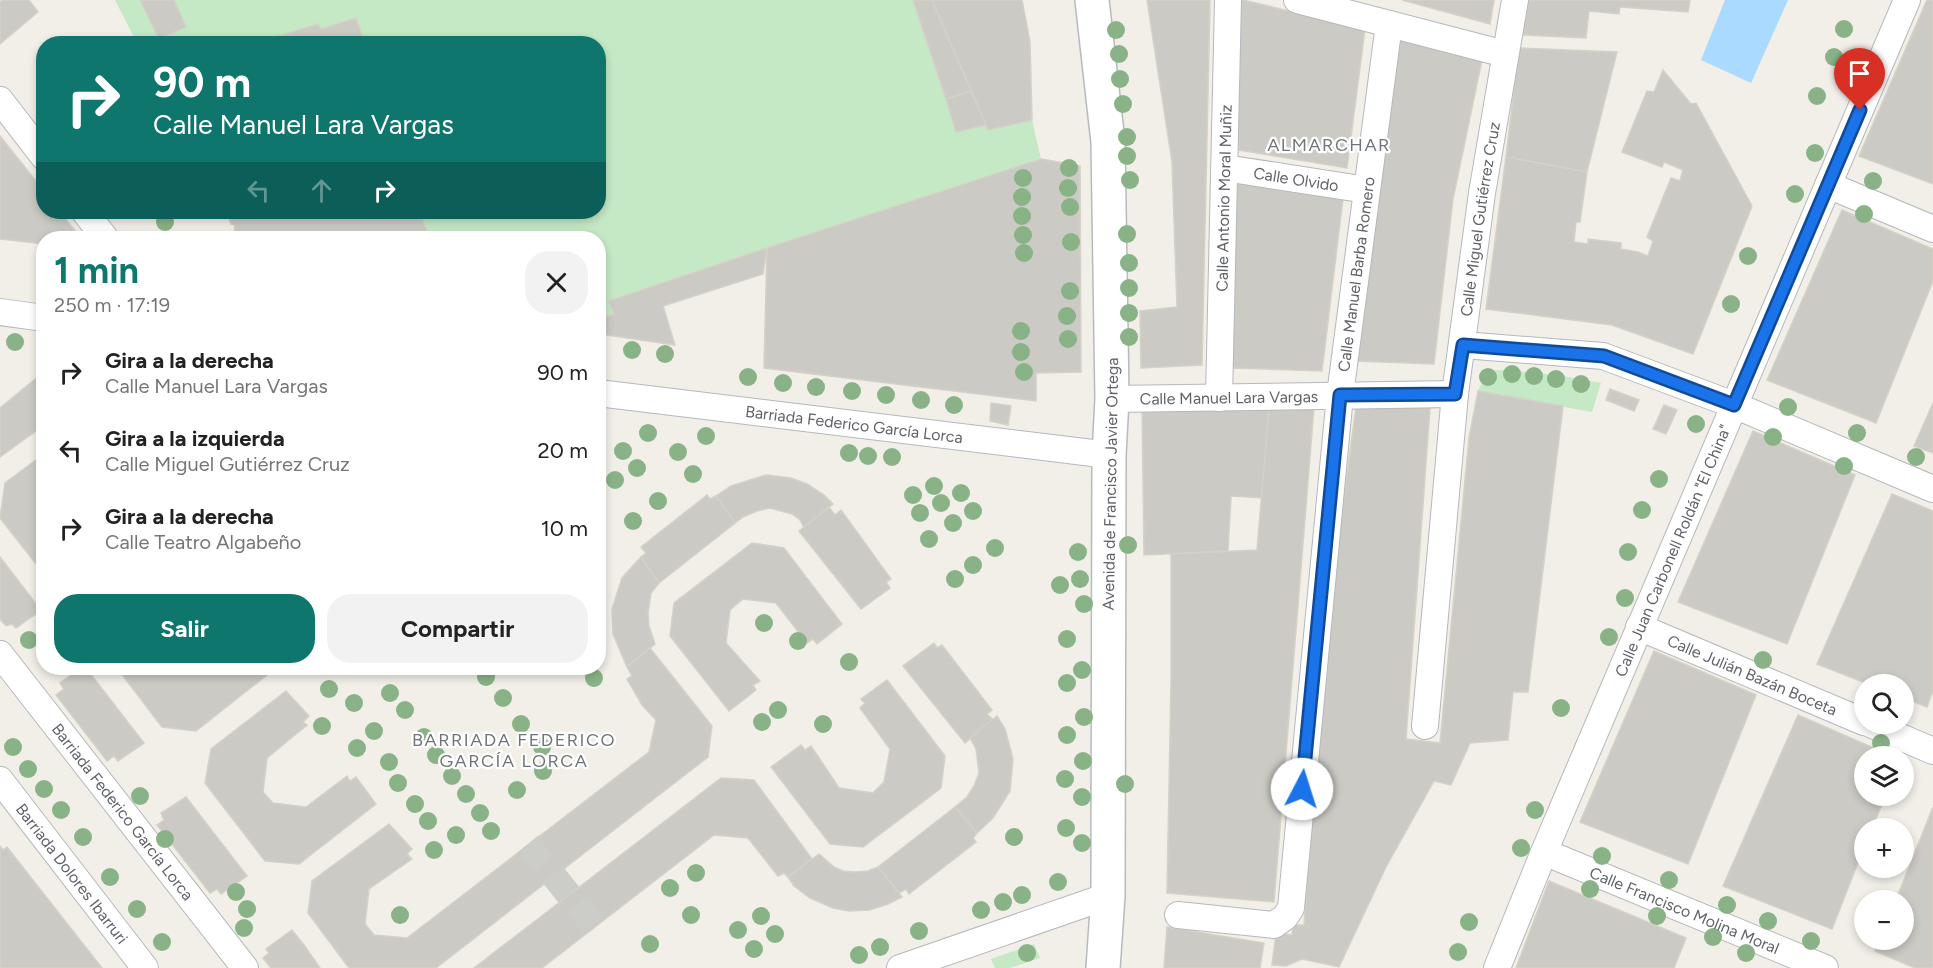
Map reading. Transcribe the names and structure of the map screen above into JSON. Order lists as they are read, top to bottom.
{
  "streets": {
    "street": [
      "Calle Olvido",
      "Calle Antonio Moral Muñiz",
      "Calle Miguel Gutiérrez Cruz",
      "Calle Manuel Barba Romero",
      "Calle Manuel Lara Vargas",
      "Barriada Federico García Lorca",
      "Avenida de Francisco Javier Ortega",
      "Calle Juan Carbonell Roldán \"El China\"",
      "Calle Julián Bazán Boceta",
      "Barriada Dolores Ibarruri",
      "Calle Francisco Molina Moral"
    ]
  },
  "crossings": [
    ["Calle Olvido", "Calle Antonio Moral Muñiz"],
    ["Calle Olvido", "Calle Manuel Barba Romero"],
    ["Calle Antonio Moral Muñiz", "Calle Manuel Lara Vargas"],
    ["Calle Miguel Gutiérrez Cruz", "Calle Manuel Lara Vargas"],
    ["Calle Manuel Barba Romero", "Calle Manuel Lara Vargas"],
    ["Calle Manuel Lara Vargas", "Avenida de Francisco Javier Ortega"],
    ["Barriada Federico García Lorca", "Avenida de Francisco Javier Ortega"],
    ["Calle Juan Carbonell Roldán \"El China\"", "Calle Julián Bazán Boceta"],
    ["Calle Juan Carbonell Roldán \"El China\"", "Calle Francisco Molina Moral"]
  ],
  "districts": ["ALMARCHAR", "BARRIADA FEDERICO GARCÍA LORCA"],
  "page": {
    "turn": ["90 m", "Calle Manuel Lara Vargas"],
    "heading": ["1 min", "250 m · 17:19"],
    "list": [
      {
        "name": "Gira a la derecha",
        "note": "Calle Manuel Lara Vargas",
        "value": "90 m"
      },
      {
        "name": "Gira a la izquierda",
        "note": "Calle Miguel Gutiérrez Cruz",
        "value": "20 m"
      },
      {
        "name": "Gira a la derecha",
        "note": "Calle Teatro Algabeño",
        "value": "10 m"
      }
    ],
    "buttons": ["Salir", "Compartir"],
    "map_buttons": ["+", "−"]
  }
}
